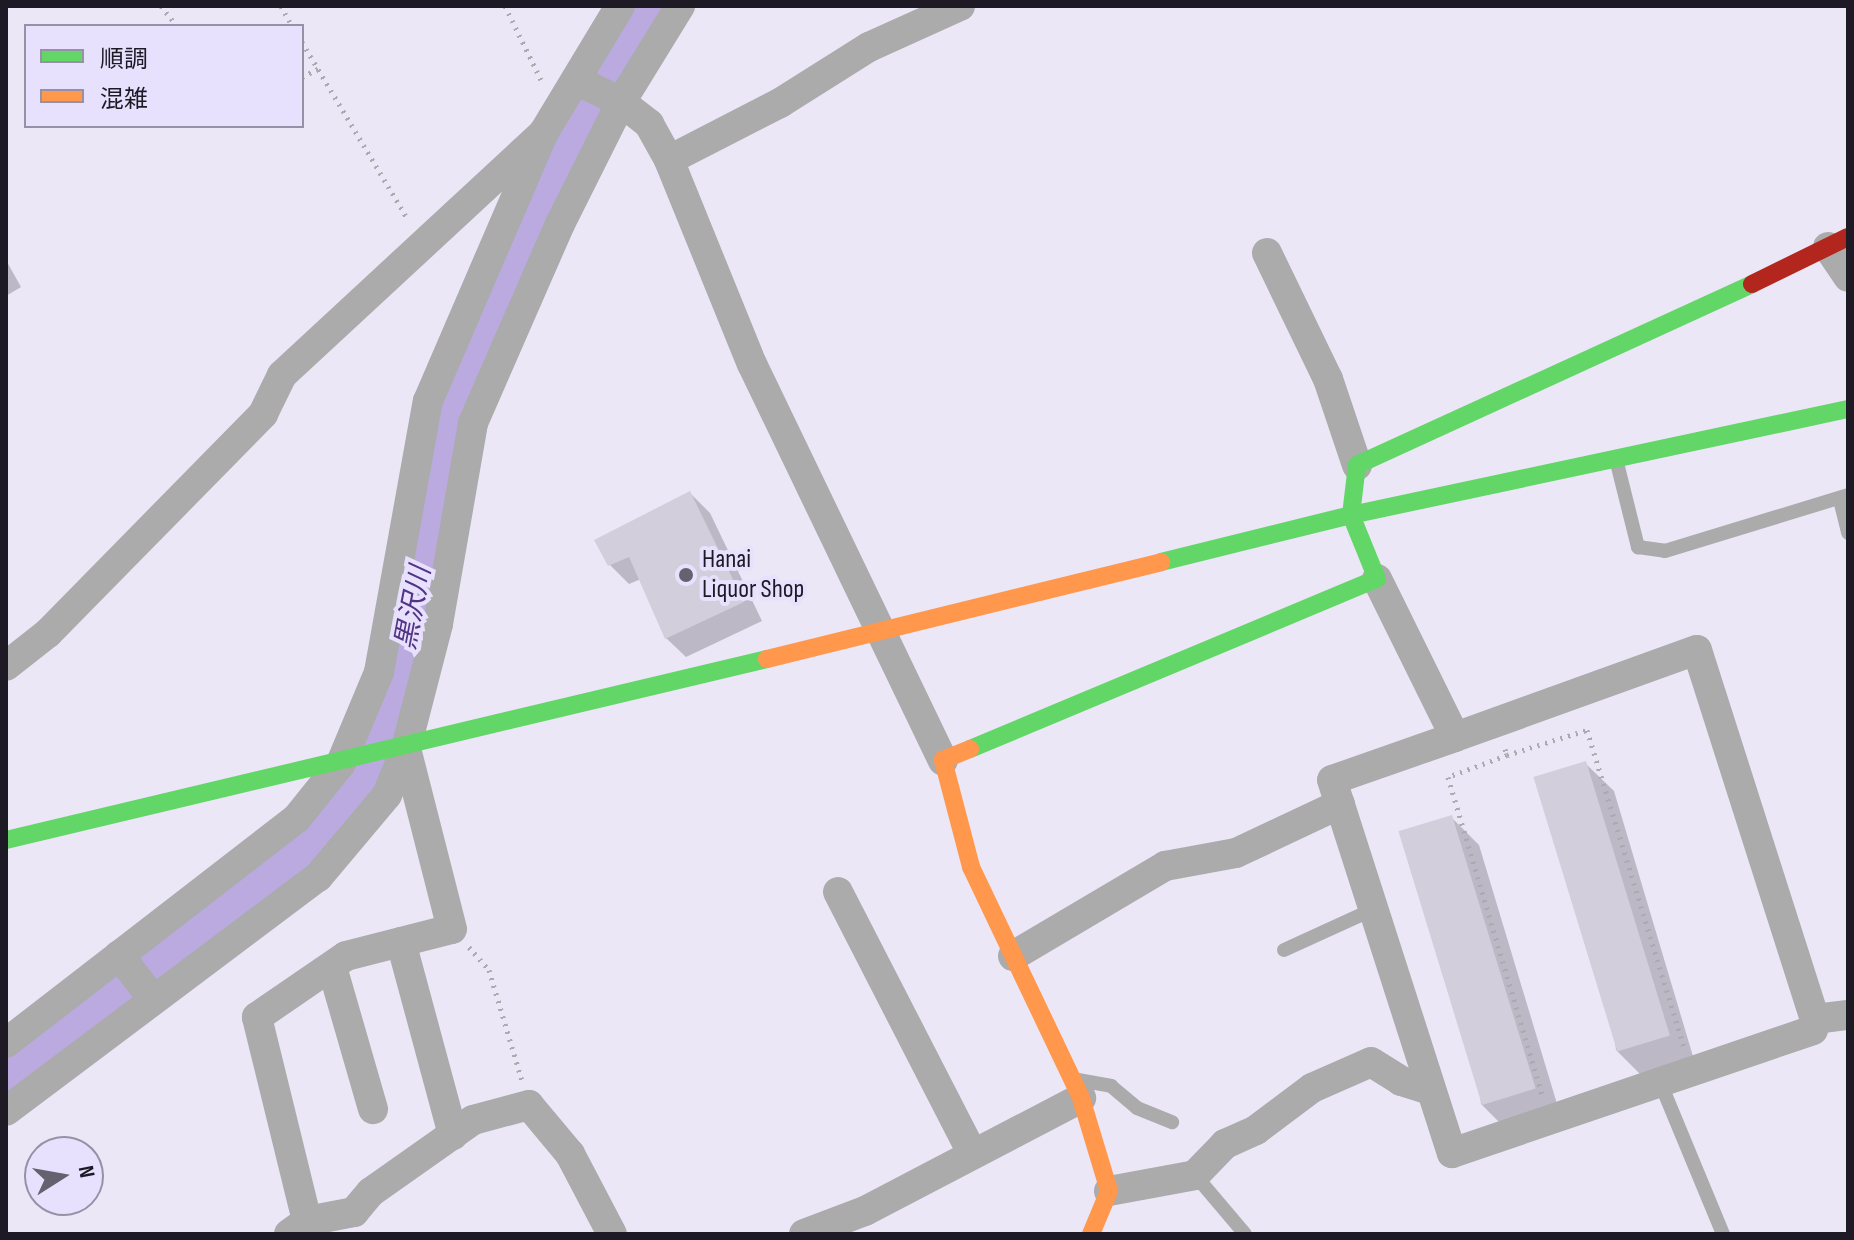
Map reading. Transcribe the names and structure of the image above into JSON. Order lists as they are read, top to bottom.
{
  "water": ["黒沢川"],
  "places": ["Hanai Liquor Shop"],
  "legend": ["順調", "混雑"],
  "north": "right"
}
